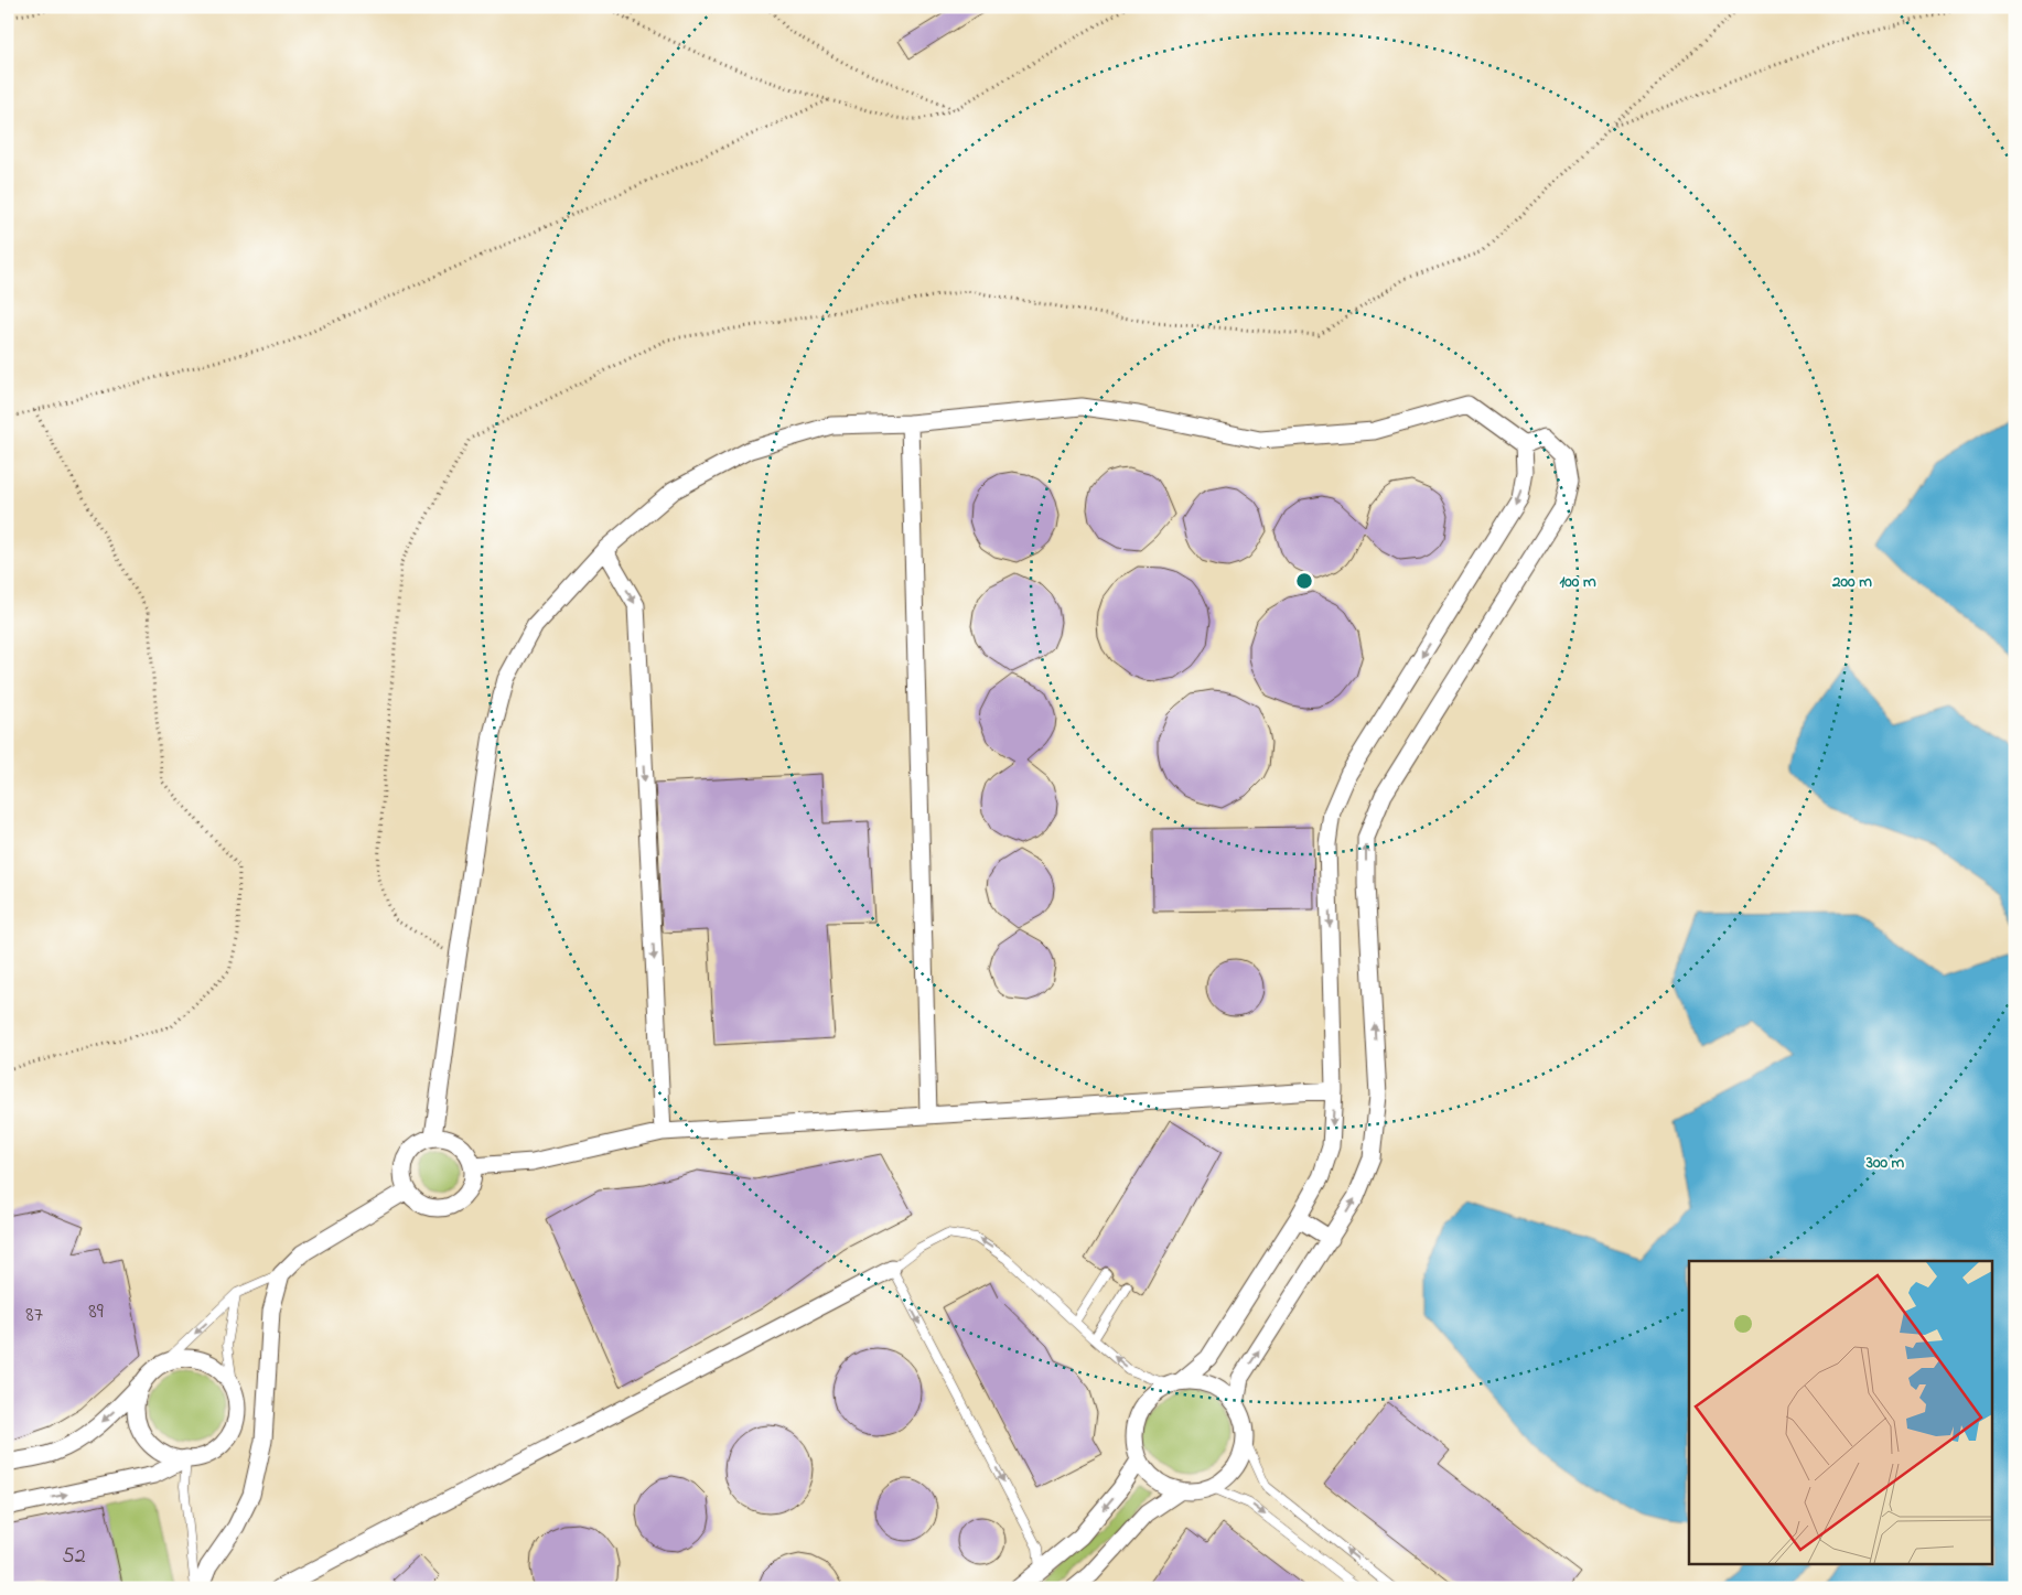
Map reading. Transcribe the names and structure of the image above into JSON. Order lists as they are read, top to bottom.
{
  "house_numbers": ["89", "87", "52"],
  "rings": ["100 m", "200 m", "300 m"]
}
